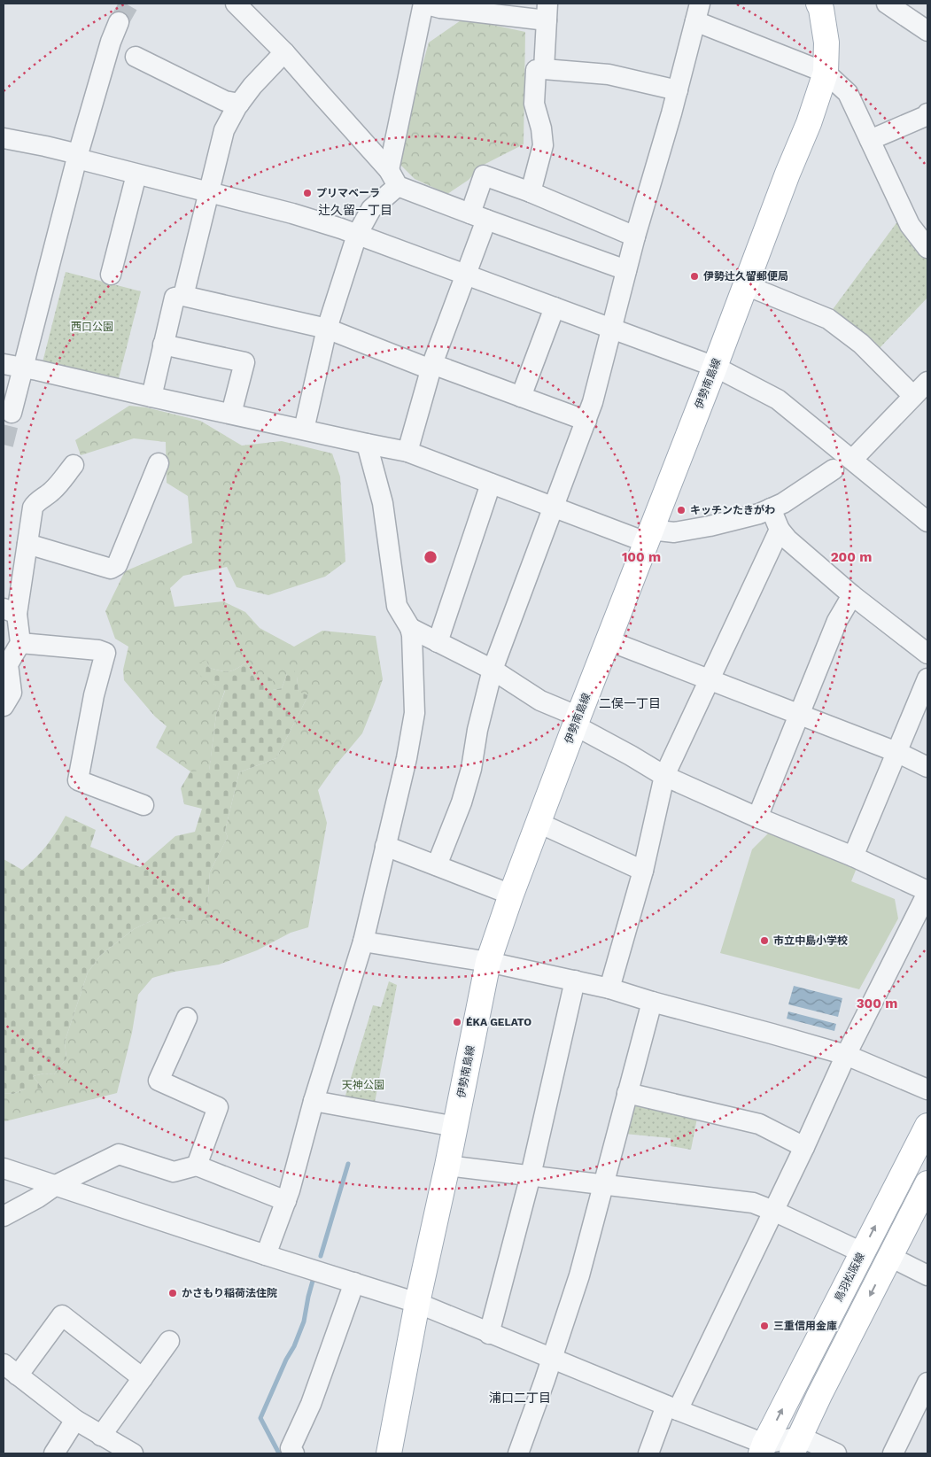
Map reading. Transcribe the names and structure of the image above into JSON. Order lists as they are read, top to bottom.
{
  "streets": {
    "main road": ["伊勢南島線", "鳥羽松阪線"]
  },
  "districts": ["辻久留一丁目", "二俣一丁目", "浦口二丁目"],
  "parks": ["西口公園", "天神公園"],
  "places": [
    "プリマベーラ",
    "伊勢辻久留郵便局",
    "キッチンたきがわ",
    "市立中島小学校",
    "ÉKA GELATO",
    "かさもり稲荷法住院",
    "三重信用金庫"
  ],
  "rings": ["100 m", "200 m", "300 m"]
}
